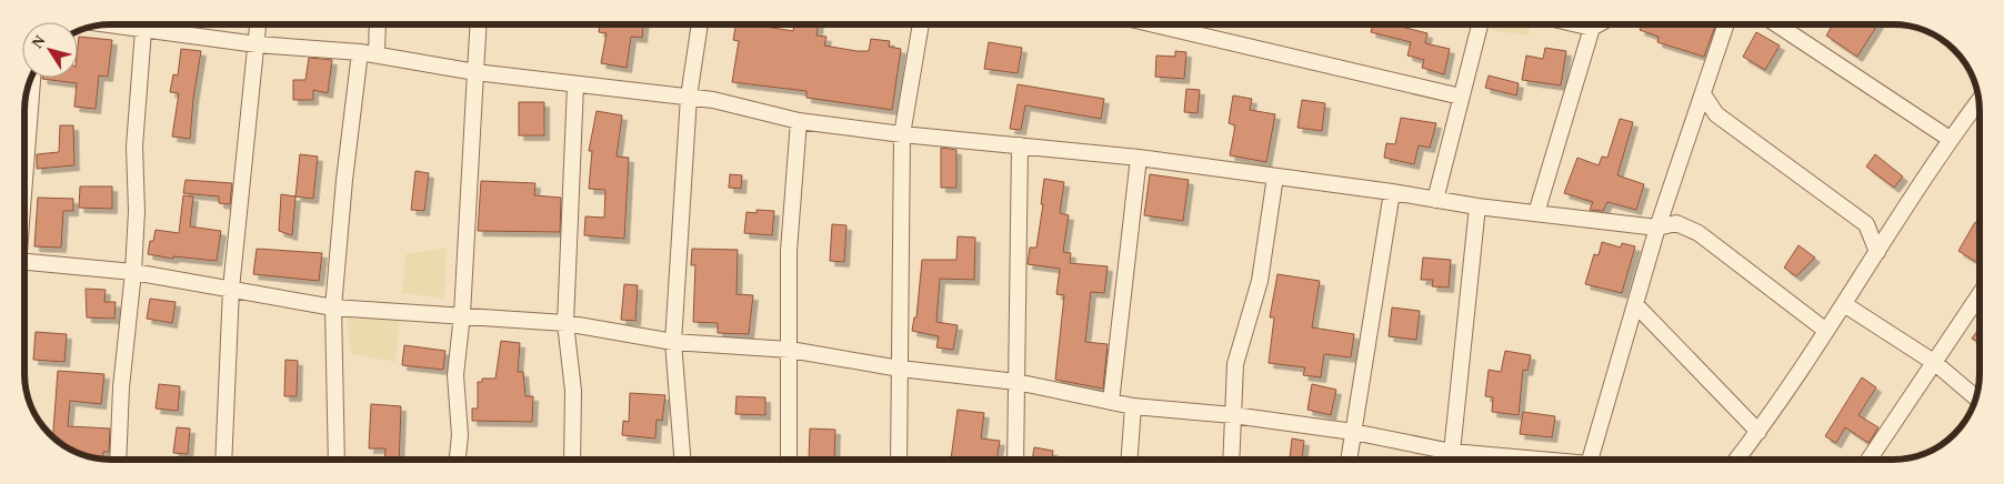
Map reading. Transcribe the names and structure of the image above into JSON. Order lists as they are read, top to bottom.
{
  "north": "top left"
}
